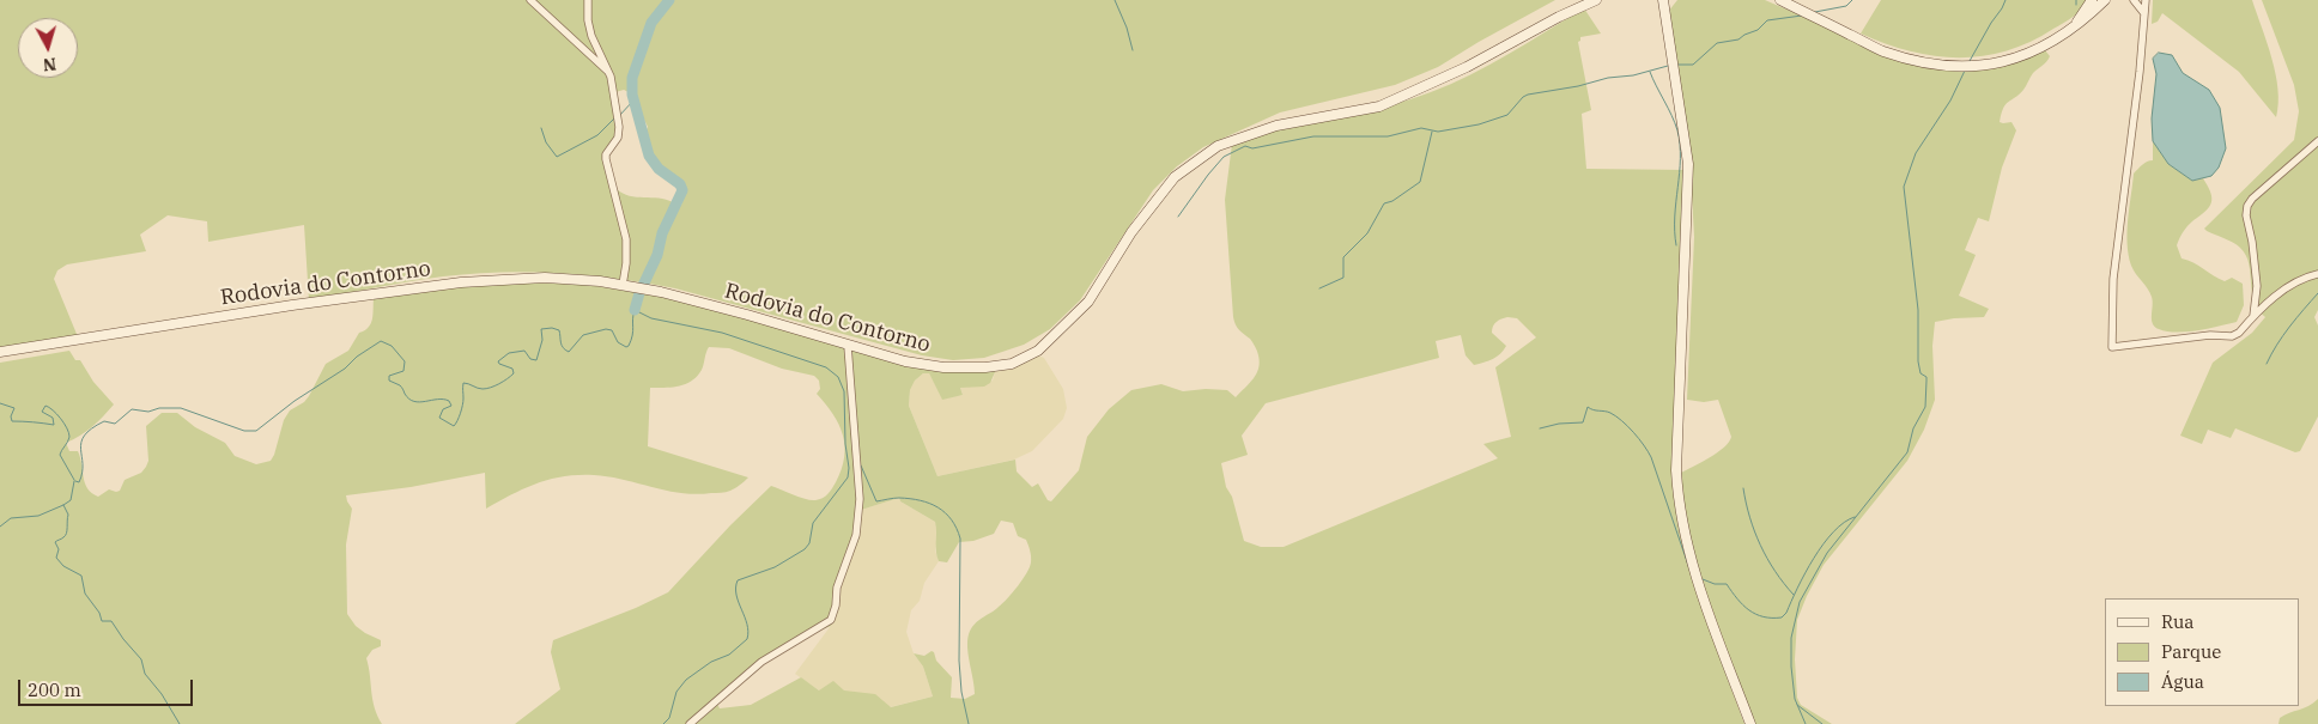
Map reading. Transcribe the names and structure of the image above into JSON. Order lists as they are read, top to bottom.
{
  "streets": {
    "main road": ["Rodovia do Contorno"]
  },
  "legend": ["Rua", "Parque", "Água"],
  "scale_bar": "200 m",
  "north": "bottom"
}
